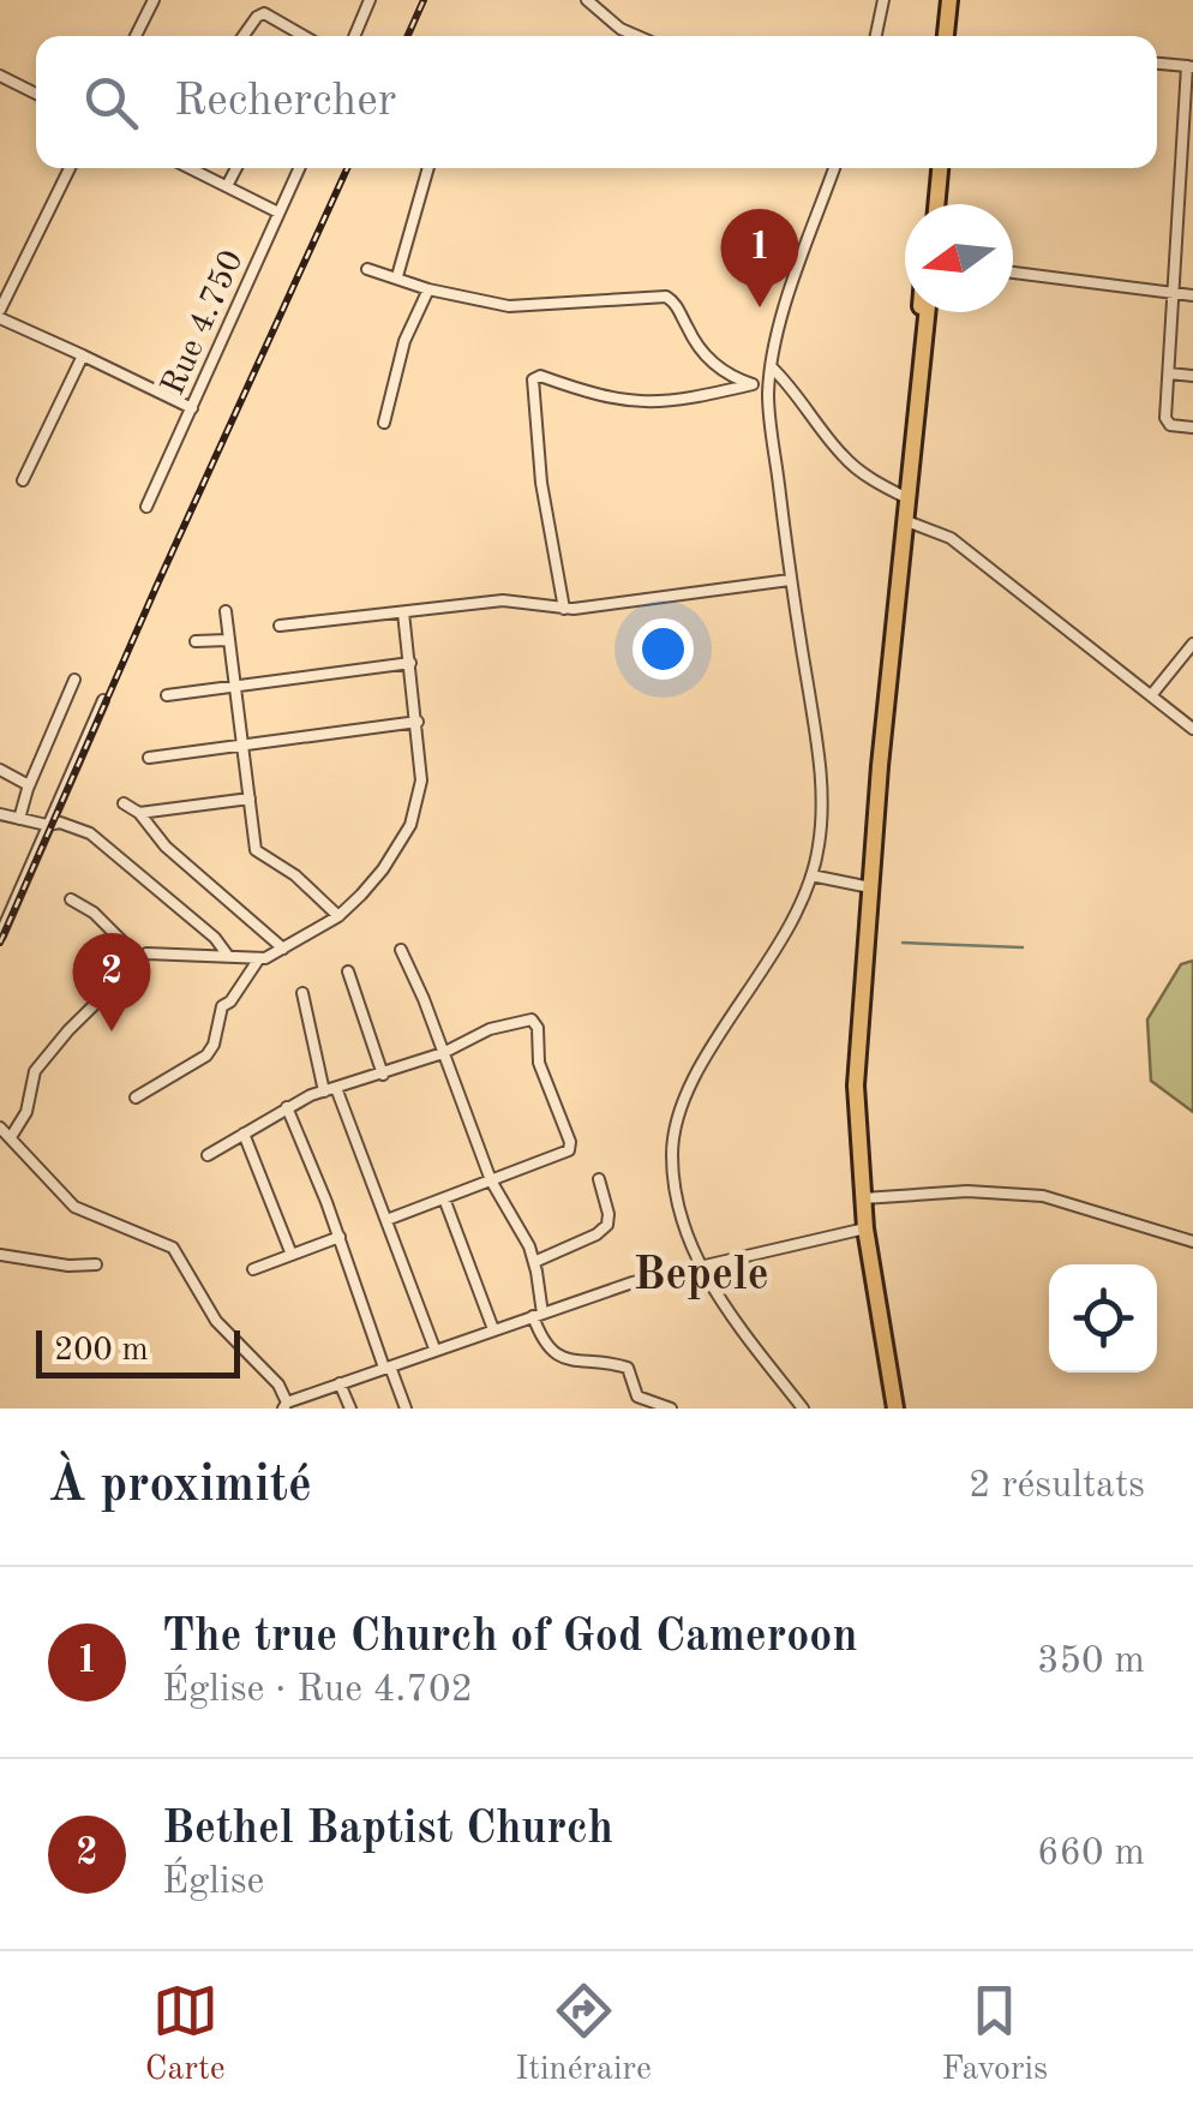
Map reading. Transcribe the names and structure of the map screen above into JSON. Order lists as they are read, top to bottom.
{
  "streets": {
    "street": ["Rue 4.750"]
  },
  "districts": ["Bepele"],
  "scale_bar": "200 m",
  "north": "left",
  "page": {
    "search": "Rechercher",
    "pins": ["1", "2"],
    "scale": "200 m",
    "heading": ["À proximité", "2 résultats"],
    "list": [
      {
        "mark": "1",
        "name": "The true Church of God Cameroon",
        "note": "Église · Rue 4.702",
        "value": "350 m"
      },
      {
        "mark": "2",
        "name": "Bethel Baptist Church",
        "note": "Église",
        "value": "660 m"
      }
    ],
    "nav": ["Carte", "Itinéraire", "Favoris"]
  }
}
